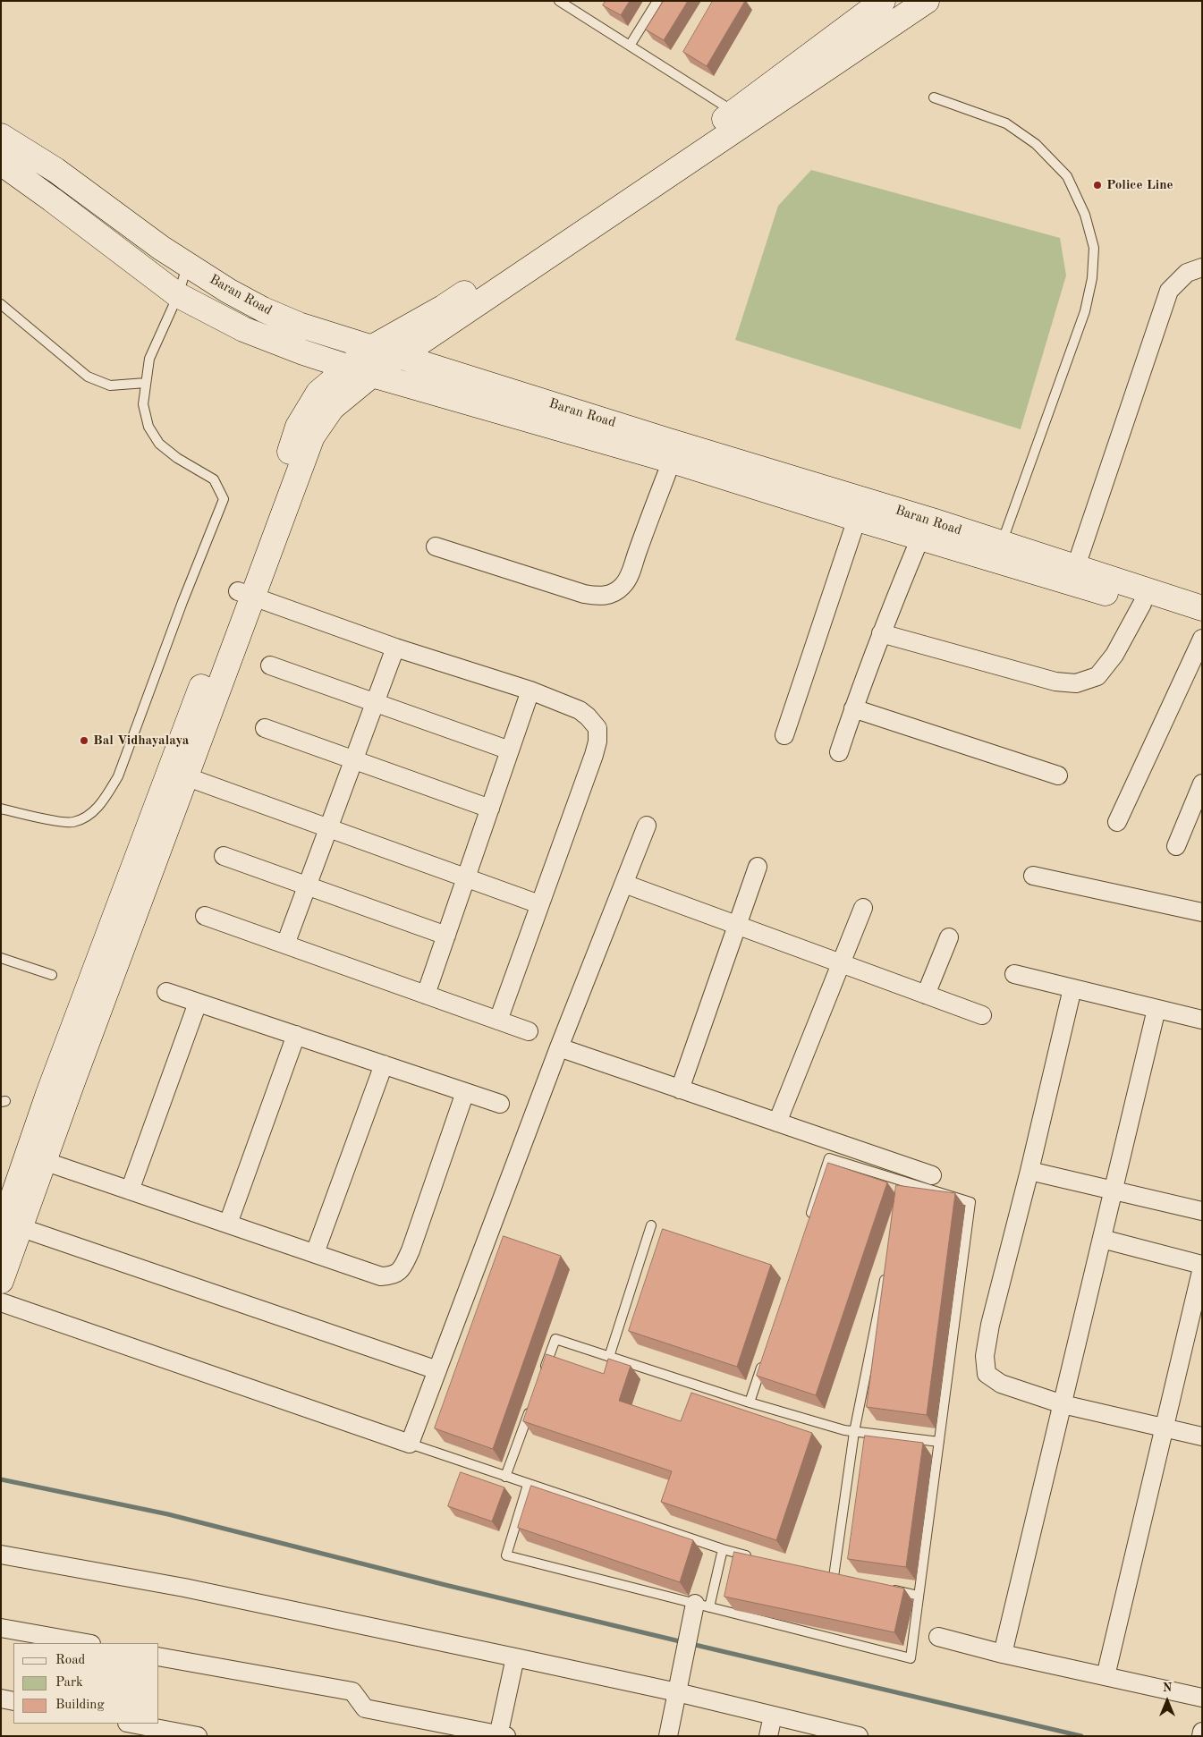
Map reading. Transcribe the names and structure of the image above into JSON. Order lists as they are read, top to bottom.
{
  "streets": {
    "street": ["Baran Road"]
  },
  "places": ["Police Line", "Bal Vidhayalaya"],
  "legend": ["Road", "Park", "Building"],
  "north": "top"
}
